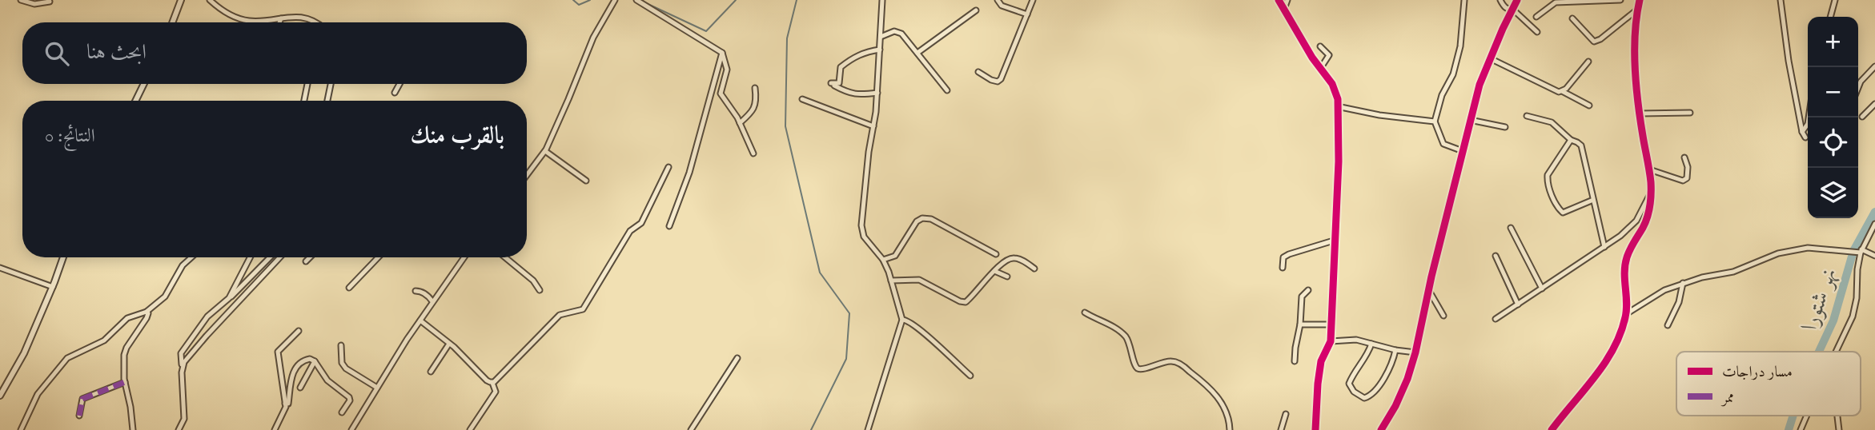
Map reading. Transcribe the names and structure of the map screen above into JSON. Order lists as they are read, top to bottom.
{
  "water": ["نهر شتورا"],
  "legend": ["مسار دراجات", "ممر"],
  "page": {
    "map_buttons": ["+", "−"],
    "search": "ابحث هنا",
    "heading": ["بالقرب منك", "النتائج: 0"]
  }
}
